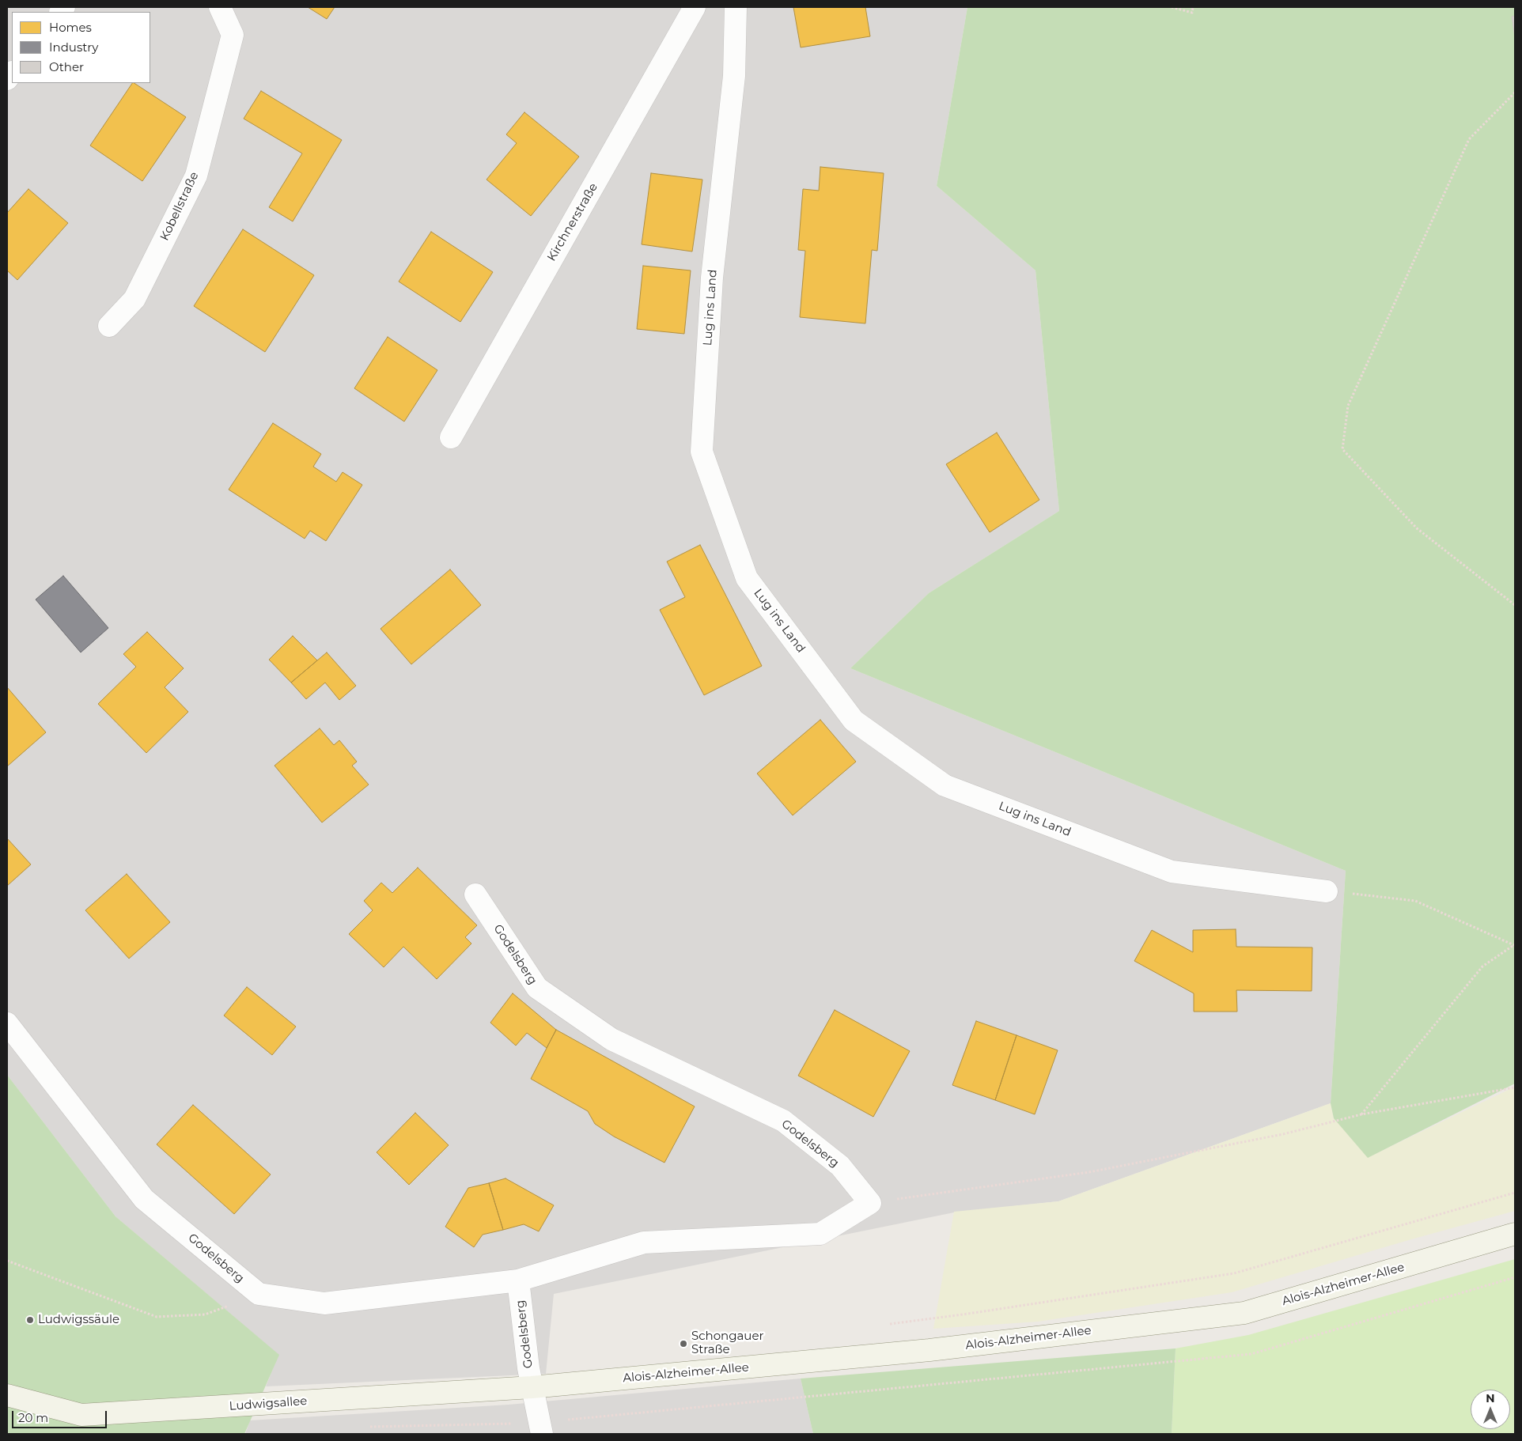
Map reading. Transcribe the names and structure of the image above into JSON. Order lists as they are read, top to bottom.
{
  "streets": {
    "street": [
      "Kobellstraße",
      "Kirchnerstraße",
      "Lug ins Land",
      "Godelsberg",
      "Alois-Alzheimer-Allee",
      "Ludwigsallee"
    ]
  },
  "crossings": [
    ["Godelsberg", "Alois-Alzheimer-Allee"],
    ["Godelsberg", "Ludwigsallee"],
    ["Alois-Alzheimer-Allee", "Ludwigsallee"]
  ],
  "places": ["Ludwigssäule", "Schongauer Straße"],
  "legend": ["Homes", "Industry", "Other"],
  "scale_bar": "20 m",
  "north": "top"
}
